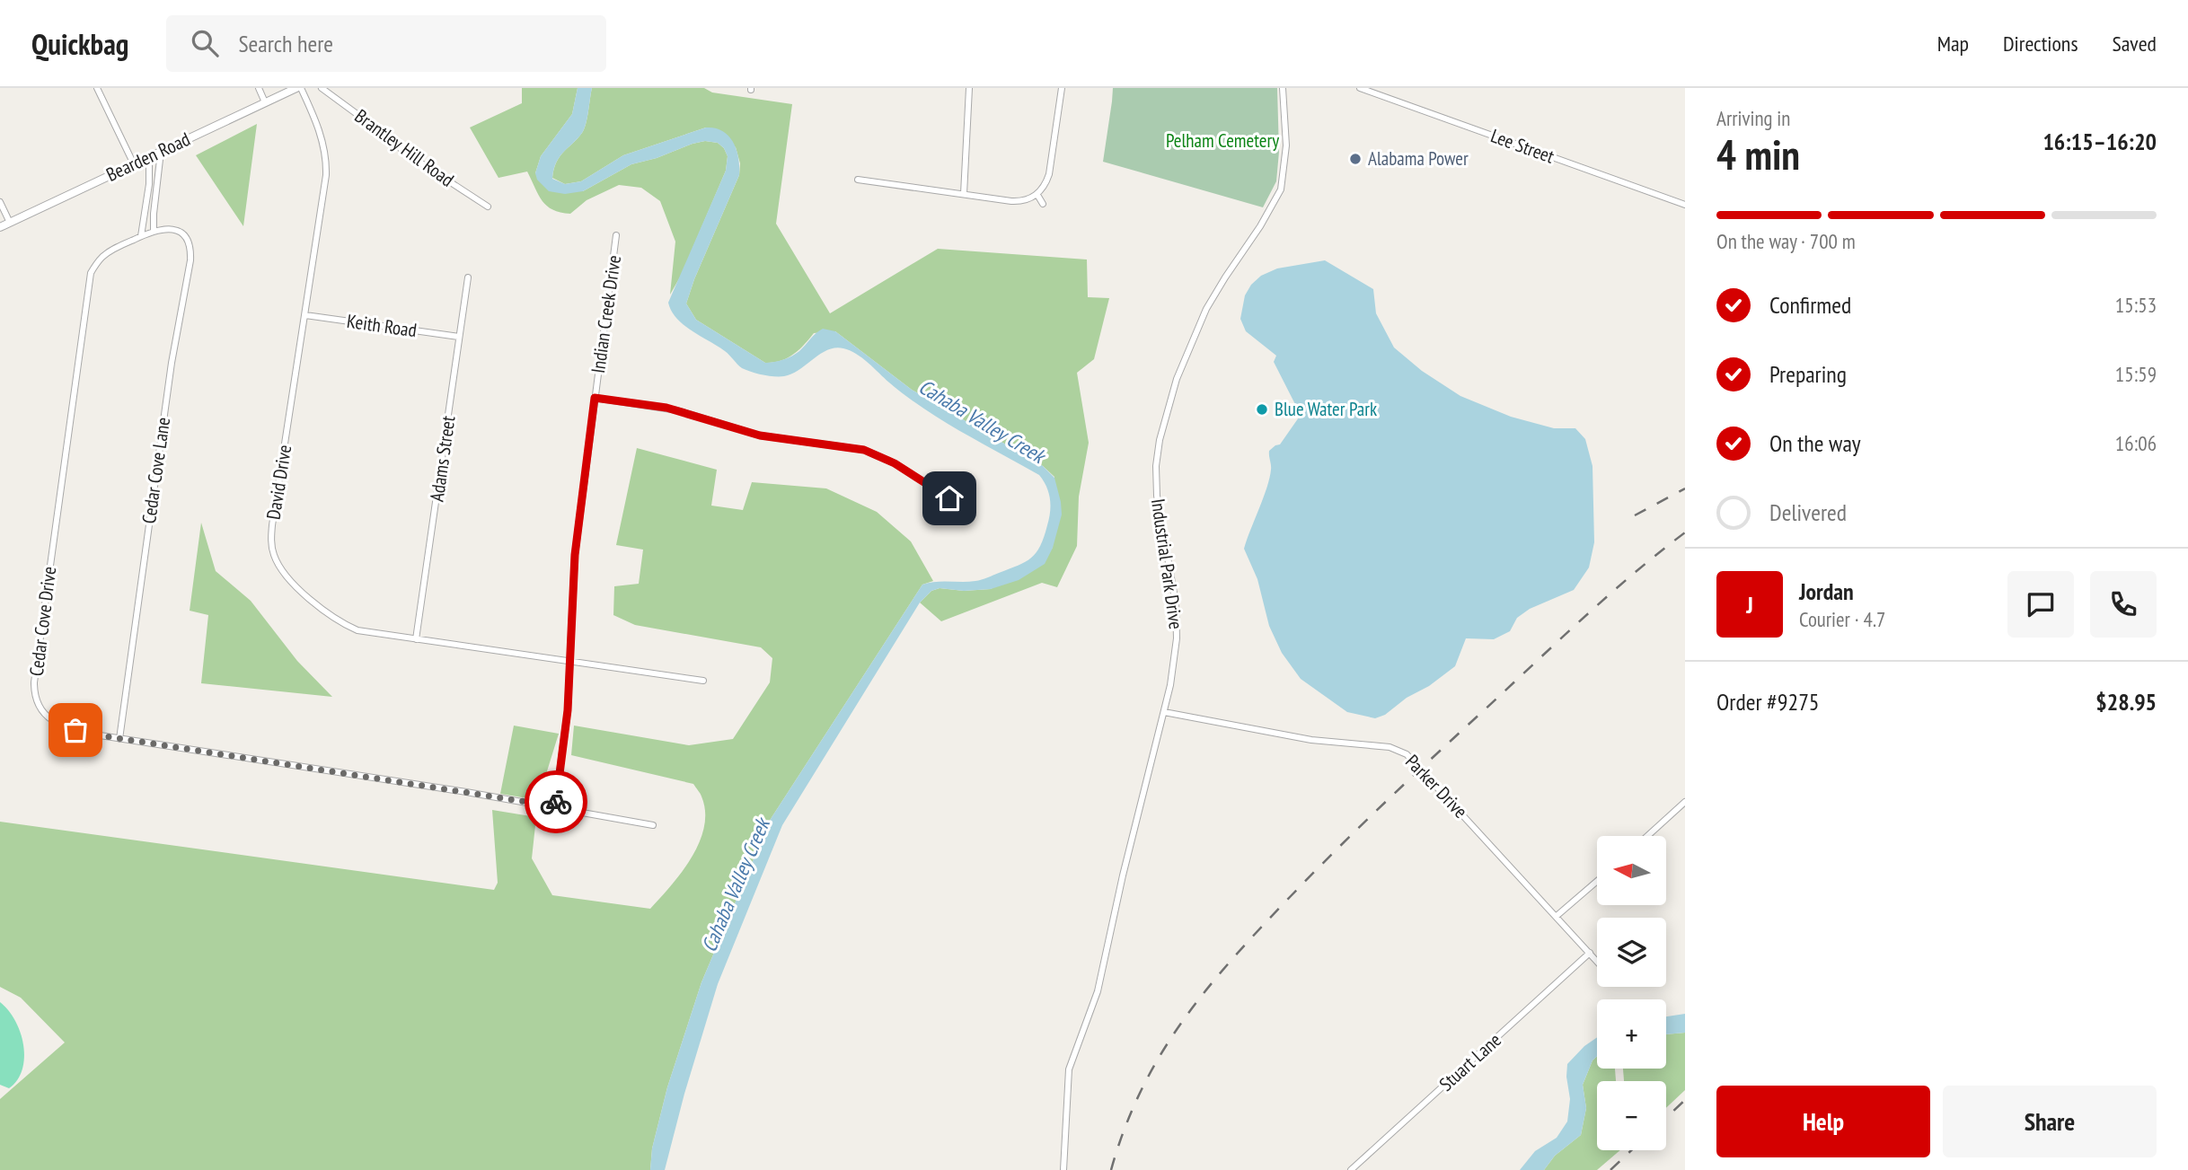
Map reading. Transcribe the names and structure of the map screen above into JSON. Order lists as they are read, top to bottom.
{
  "streets": {
    "street": [
      "Lee Street",
      "Brantley Hill Road",
      "Bearden Road",
      "Indian Creek Drive",
      "Keith Road",
      "Adams Street",
      "Cedar Cove Lane",
      "David Drive",
      "Industrial Park Drive",
      "Cedar Cove Drive",
      "Parker Drive",
      "Stuart Lane"
    ]
  },
  "crossings": [
    ["Bearden Road", "David Drive"],
    ["Indian Creek Drive", "David Drive"],
    ["Indian Creek Drive", "Cedar Cove Drive"],
    ["Keith Road", "Adams Street"],
    ["Keith Road", "David Drive"],
    ["Adams Street", "David Drive"],
    ["Cedar Cove Lane", "Cedar Cove Drive"],
    ["Industrial Park Drive", "Parker Drive"],
    ["Parker Drive", "Stuart Lane"]
  ],
  "water": ["Cahaba Valley Creek"],
  "parks": ["Pelham Cemetery"],
  "places": ["Alabama Power", "Blue Water Park"],
  "north": "left",
  "page": {
    "header": "Quickbag",
    "search": "Search here",
    "nav": ["Map", "Directions", "Saved"],
    "heading": ["4 min", "Arriving in", "16:15–16:20"],
    "panel": [
      "Jordan",
      "Courier · 4.7",
      "Order #9275",
      "$28.95"
    ],
    "bar": "On the way · 700 m",
    "list": [
      ["Confirmed", "15:53"],
      ["Preparing", "15:59"],
      ["On the way", "16:06"],
      "Delivered"
    ],
    "round": "J",
    "map_buttons": ["+", "−"],
    "buttons": ["Help", "Share"]
  }
}
